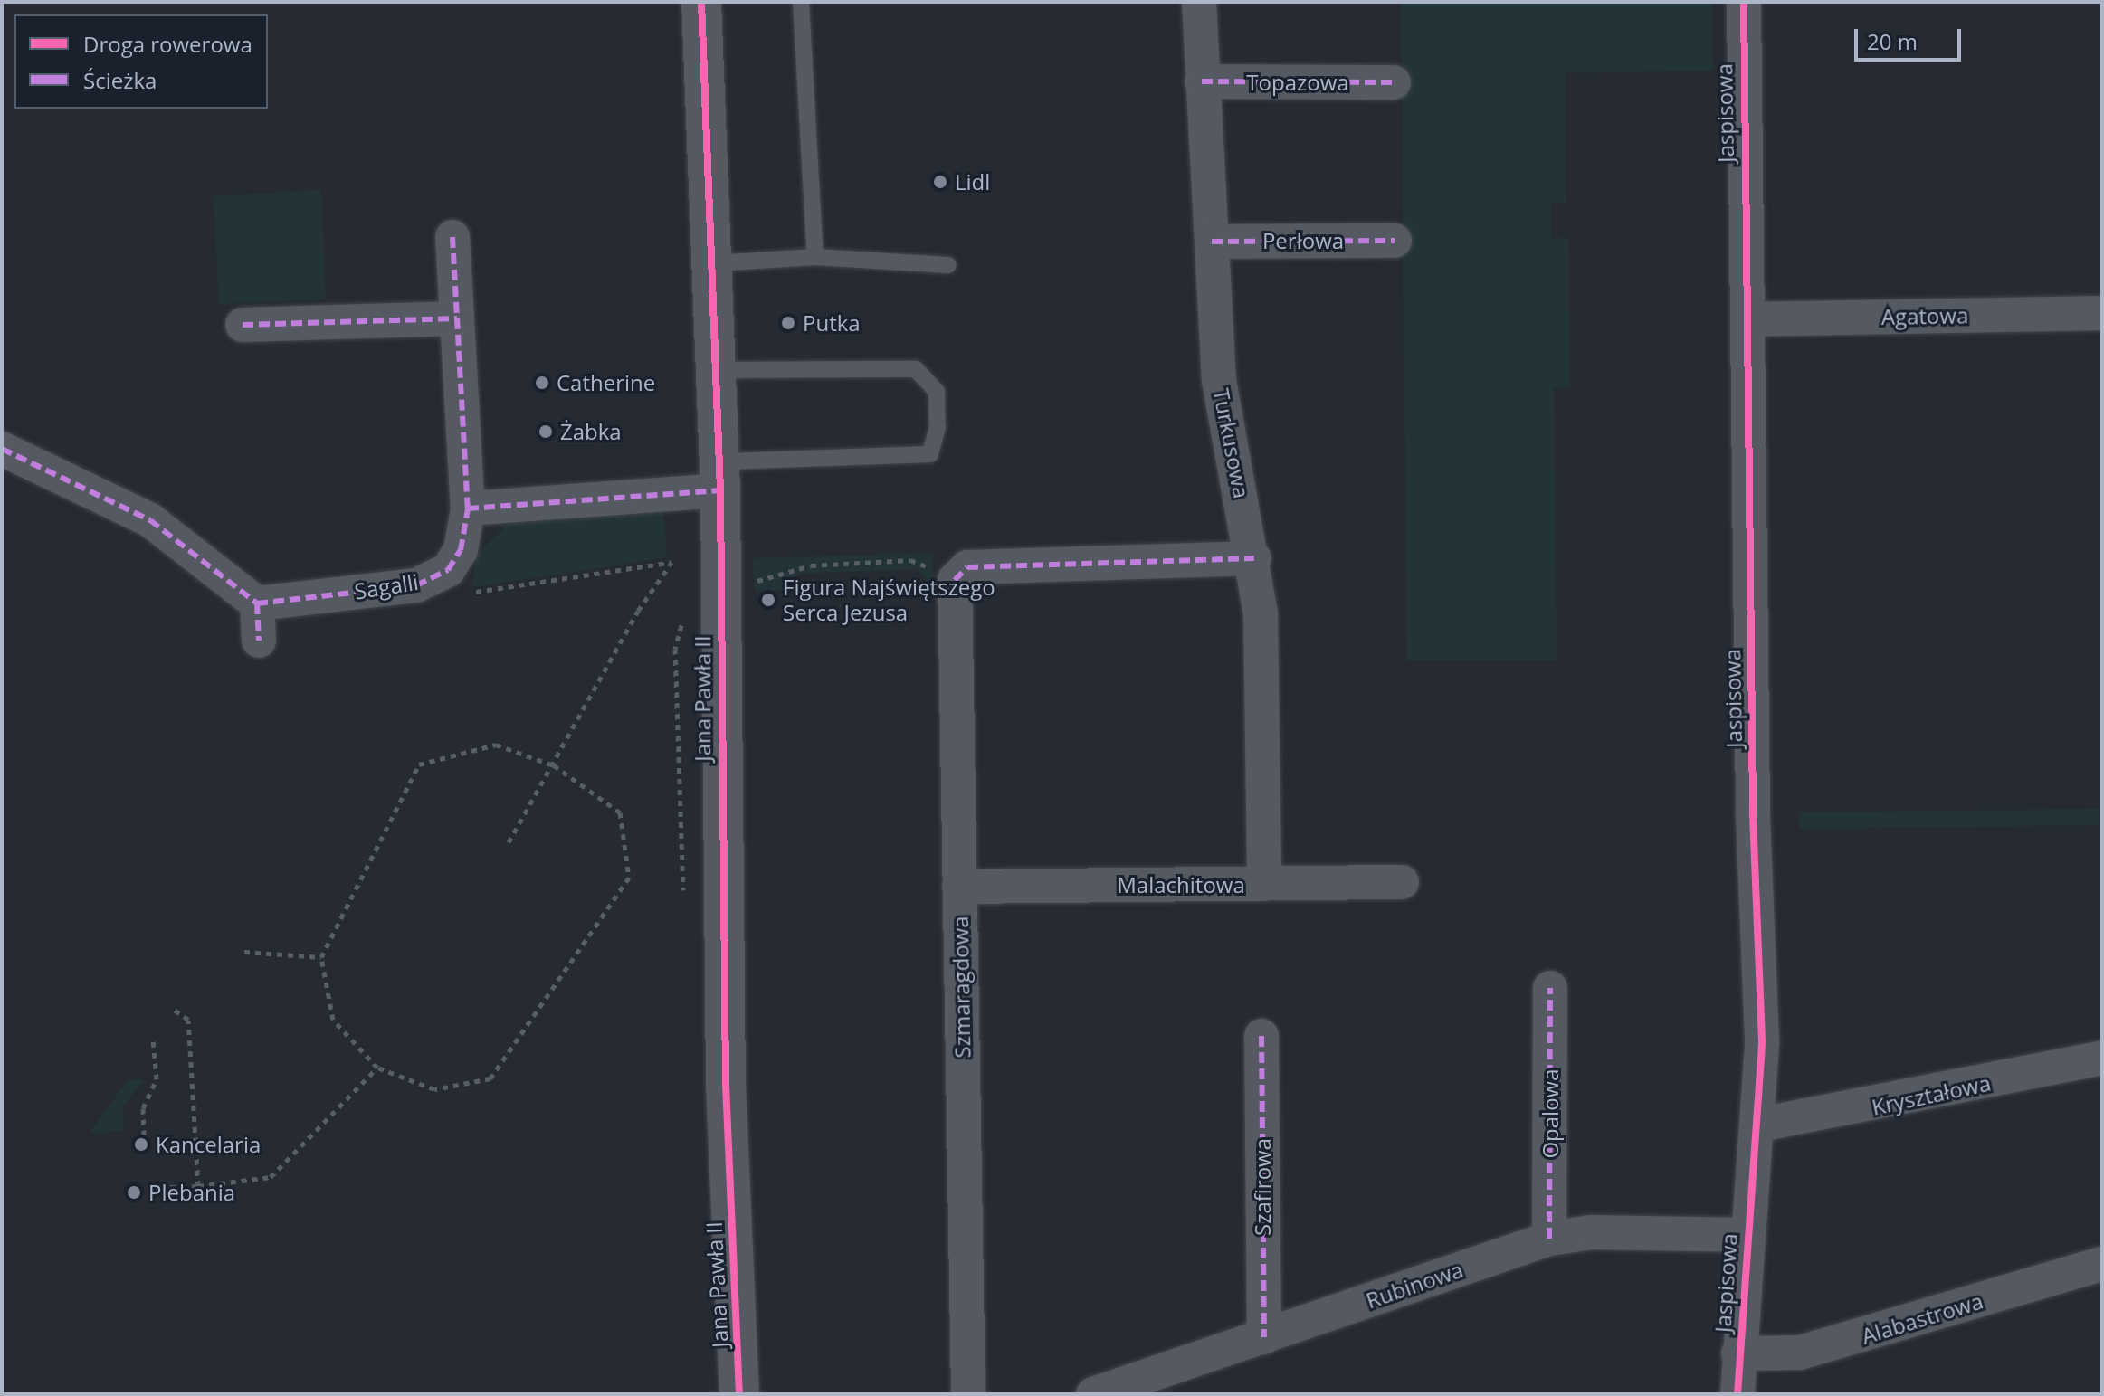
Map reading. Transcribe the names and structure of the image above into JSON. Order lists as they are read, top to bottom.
{
  "streets": {
    "street": [
      "Topazowa",
      "Jaspisowa",
      "Perłowa",
      "Agatowa",
      "Turkusowa",
      "Sagalli",
      "Jana Pawła II",
      "Malachitowa",
      "Szmaragdowa",
      "Kryształowa",
      "Opalowa",
      "Szafirowa",
      "Rubinowa",
      "Alabastrowa"
    ]
  },
  "crossings": [
    ["Topazowa", "Turkusowa"],
    ["Jaspisowa", "Agatowa"],
    ["Jaspisowa", "Kryształowa"],
    ["Jaspisowa", "Rubinowa"],
    ["Jaspisowa", "Alabastrowa"],
    ["Perłowa", "Turkusowa"],
    ["Turkusowa", "Malachitowa"],
    ["Malachitowa", "Szmaragdowa"],
    ["Opalowa", "Rubinowa"],
    ["Szafirowa", "Rubinowa"]
  ],
  "places": [
    "Lidl",
    "Putka",
    "Catherine",
    "Żabka",
    "Figura Najświętszego Serca Jezusa",
    "Kancelaria",
    "Plebania"
  ],
  "legend": ["Droga rowerowa", "Ścieżka"],
  "scale_bar": "20 m"
}
